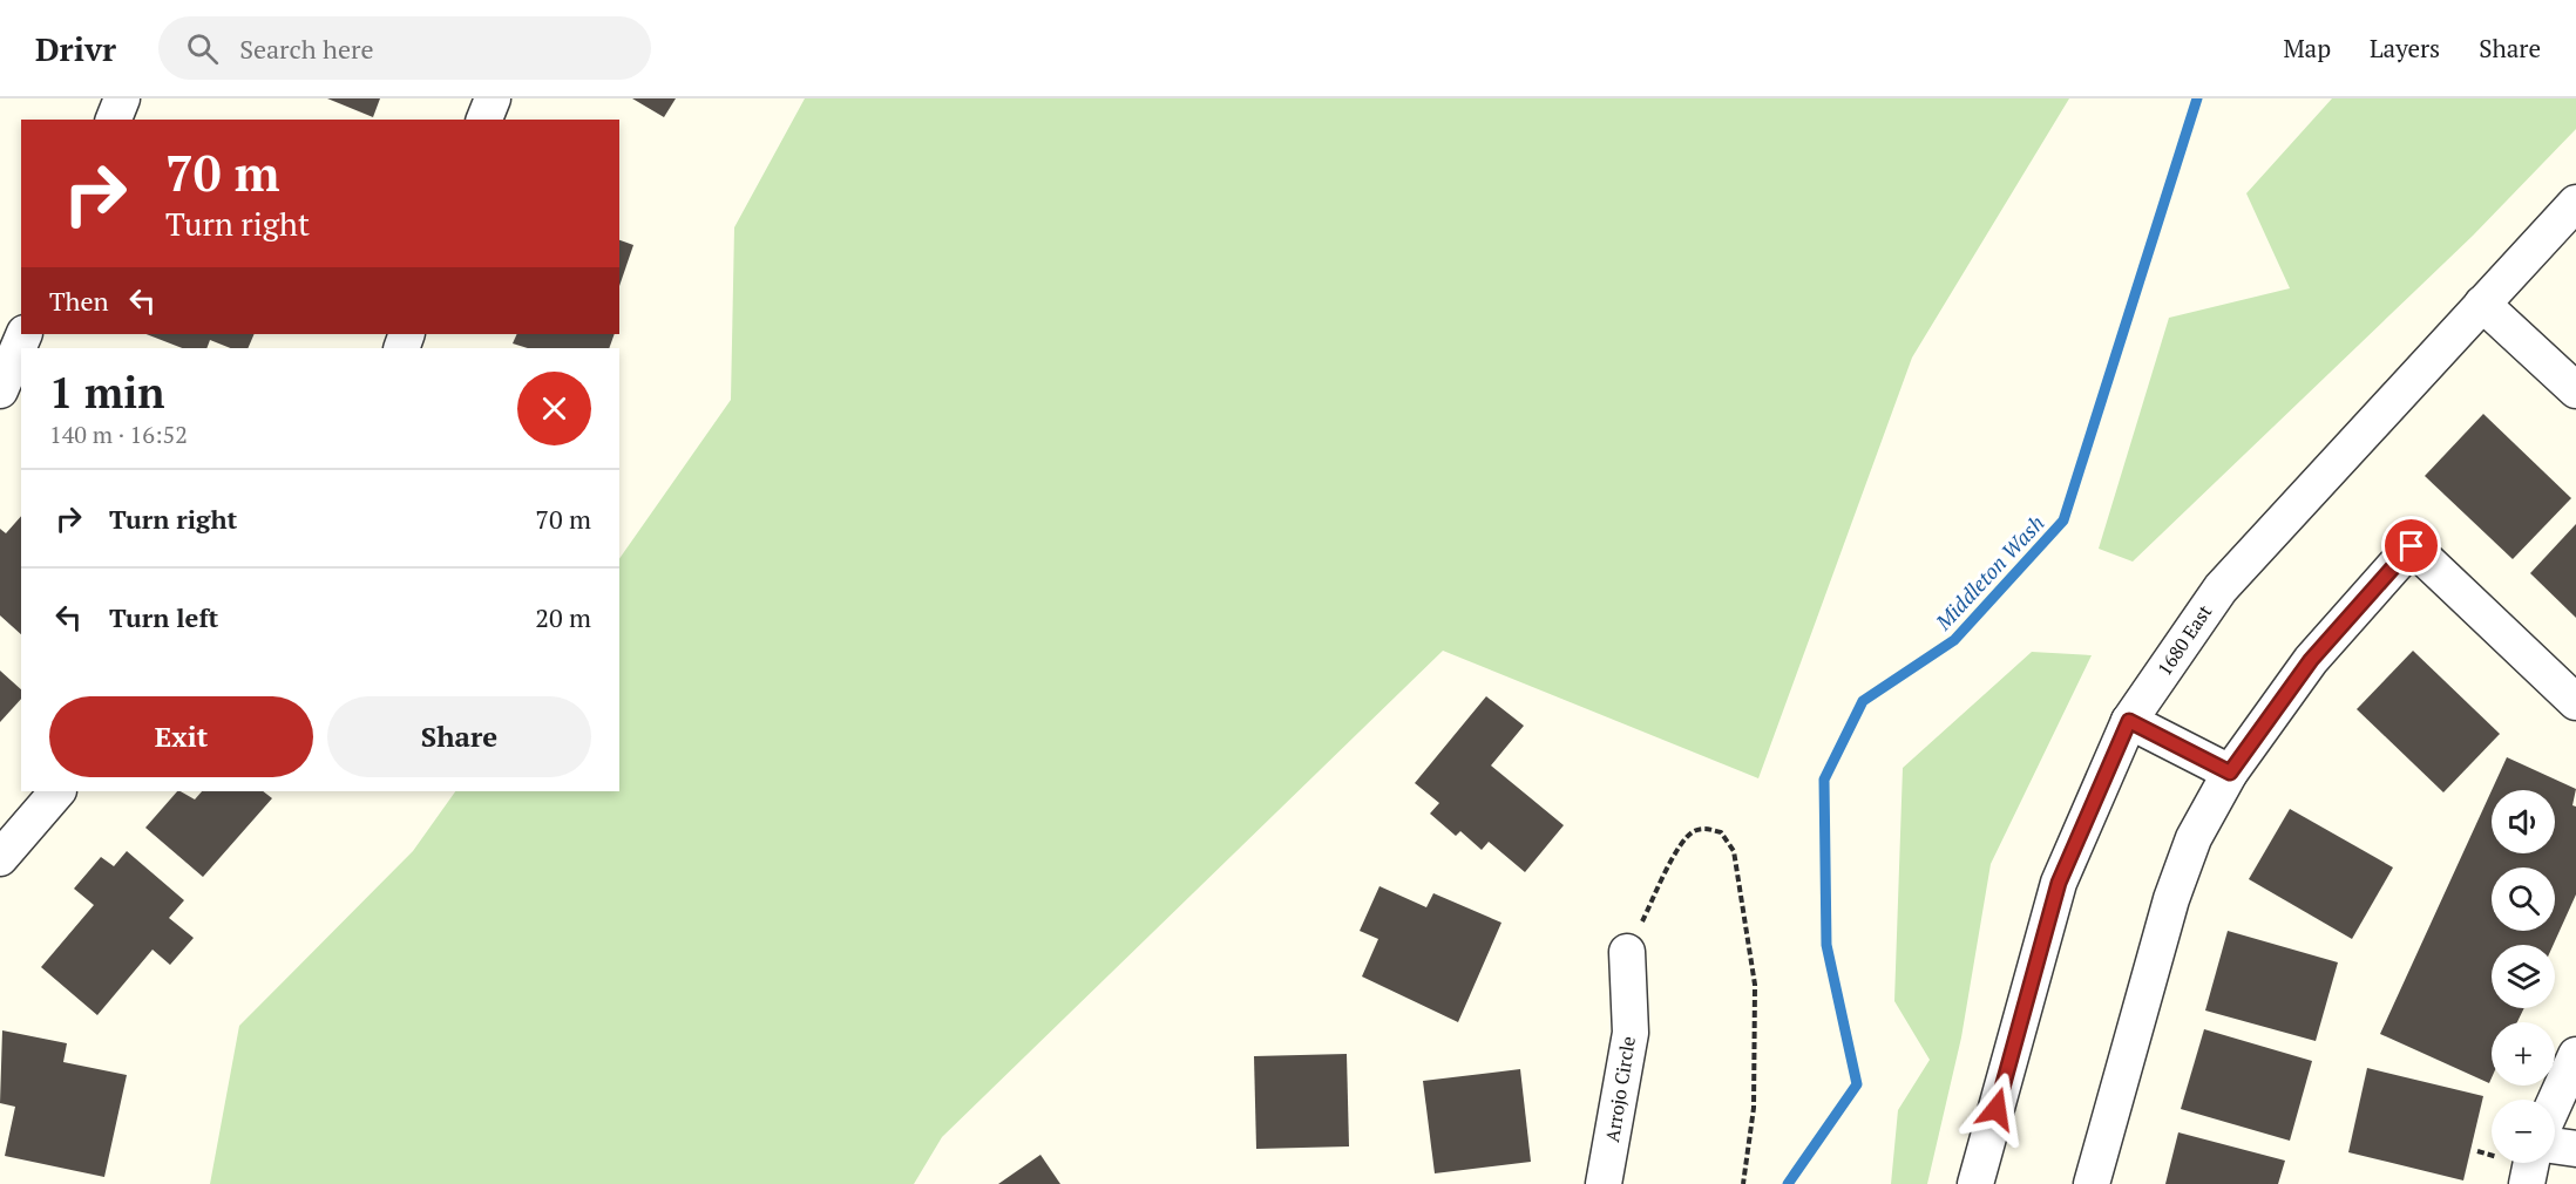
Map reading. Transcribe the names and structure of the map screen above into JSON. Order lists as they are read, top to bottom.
{
  "streets": {
    "street": ["1680 East", "Arrojo Circle"]
  },
  "water": ["Middleton Wash"],
  "page": {
    "header": "Drivr",
    "search": "Search here",
    "nav": ["Map", "Layers", "Share"],
    "turn": ["70 m", "Turn right"],
    "then": "Then",
    "heading": ["1 min", "140 m · 16:52"],
    "list": [
      {
        "name": "Turn right",
        "value": "70 m"
      },
      {
        "name": "Turn left",
        "value": "20 m"
      }
    ],
    "buttons": ["Exit", "Share"],
    "map_buttons": ["+", "−"]
  }
}
